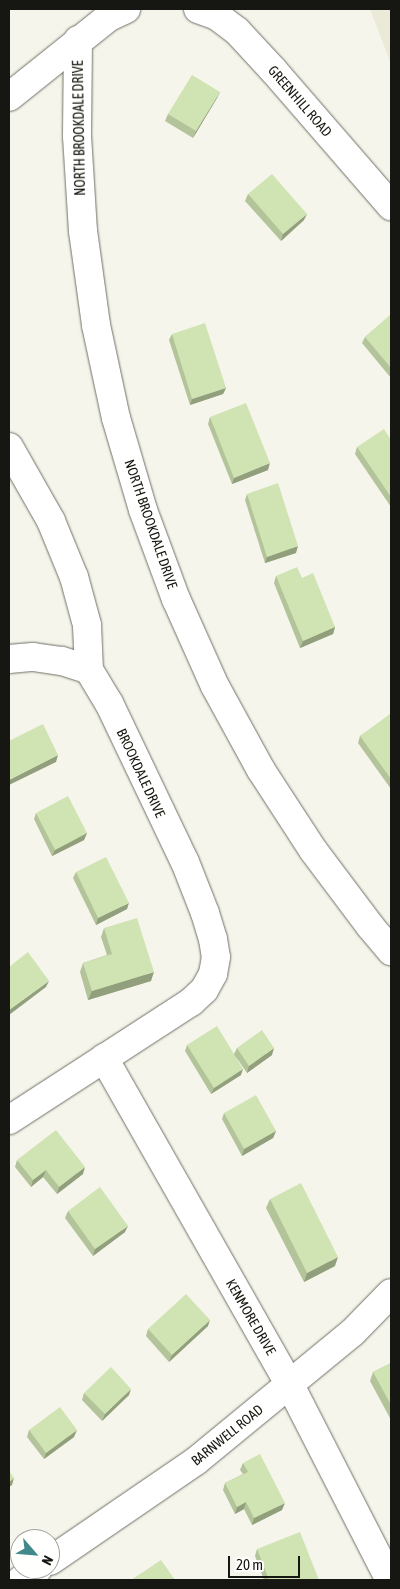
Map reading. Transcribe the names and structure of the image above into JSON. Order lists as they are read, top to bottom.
{
  "streets": {
    "street": [
      "GREENHILL ROAD",
      "NORTH BROOKDALE DRIVE",
      "BROOKDALE DRIVE",
      "KENMORE DRIVE",
      "BARNWELL ROAD"
    ]
  },
  "crossings": [
    ["BROOKDALE DRIVE", "KENMORE DRIVE"],
    ["KENMORE DRIVE", "BARNWELL ROAD"]
  ],
  "scale_bar": "20 m",
  "north": "bottom right"
}
